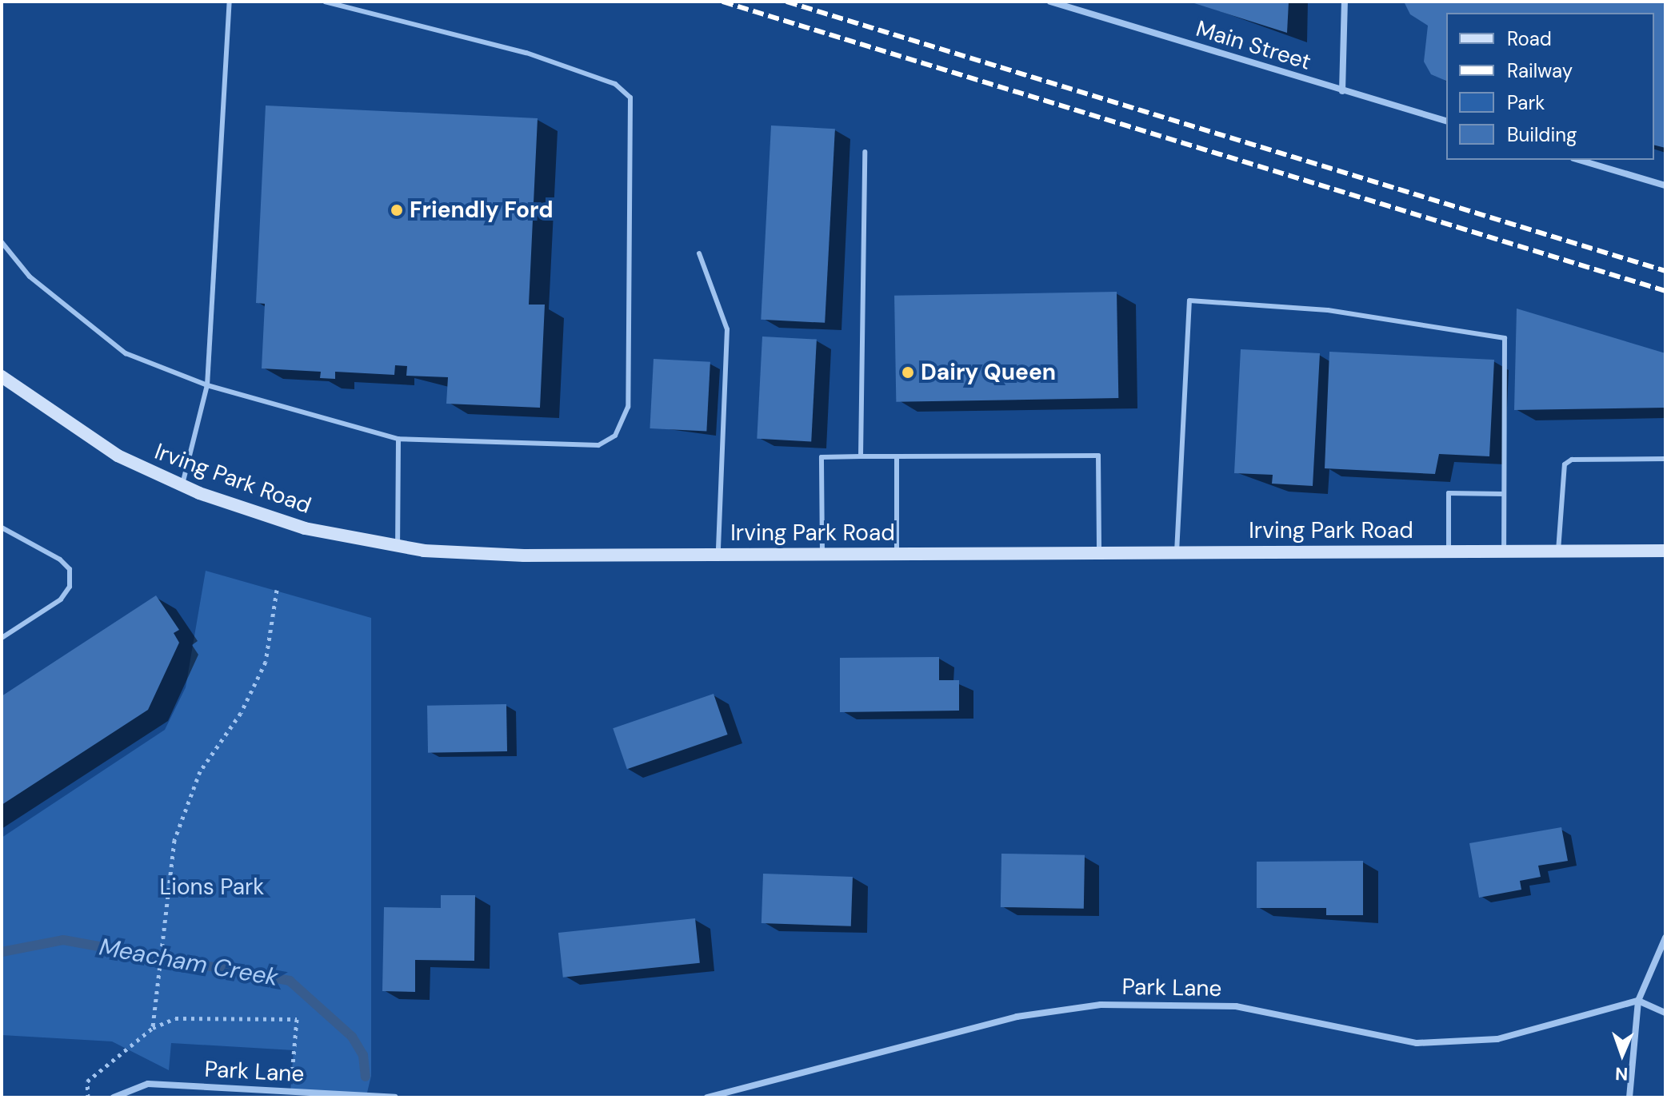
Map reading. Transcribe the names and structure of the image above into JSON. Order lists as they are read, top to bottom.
{
  "streets": {
    "main road": ["Irving Park Road"],
    "street": ["Main Street", "Park Lane"]
  },
  "water": ["Meacham Creek"],
  "parks": ["Lions Park"],
  "places": ["Friendly Ford", "Dairy Queen"],
  "legend": [
    "Road",
    "Railway",
    "Park",
    "Building"
  ],
  "north": "bottom"
}
